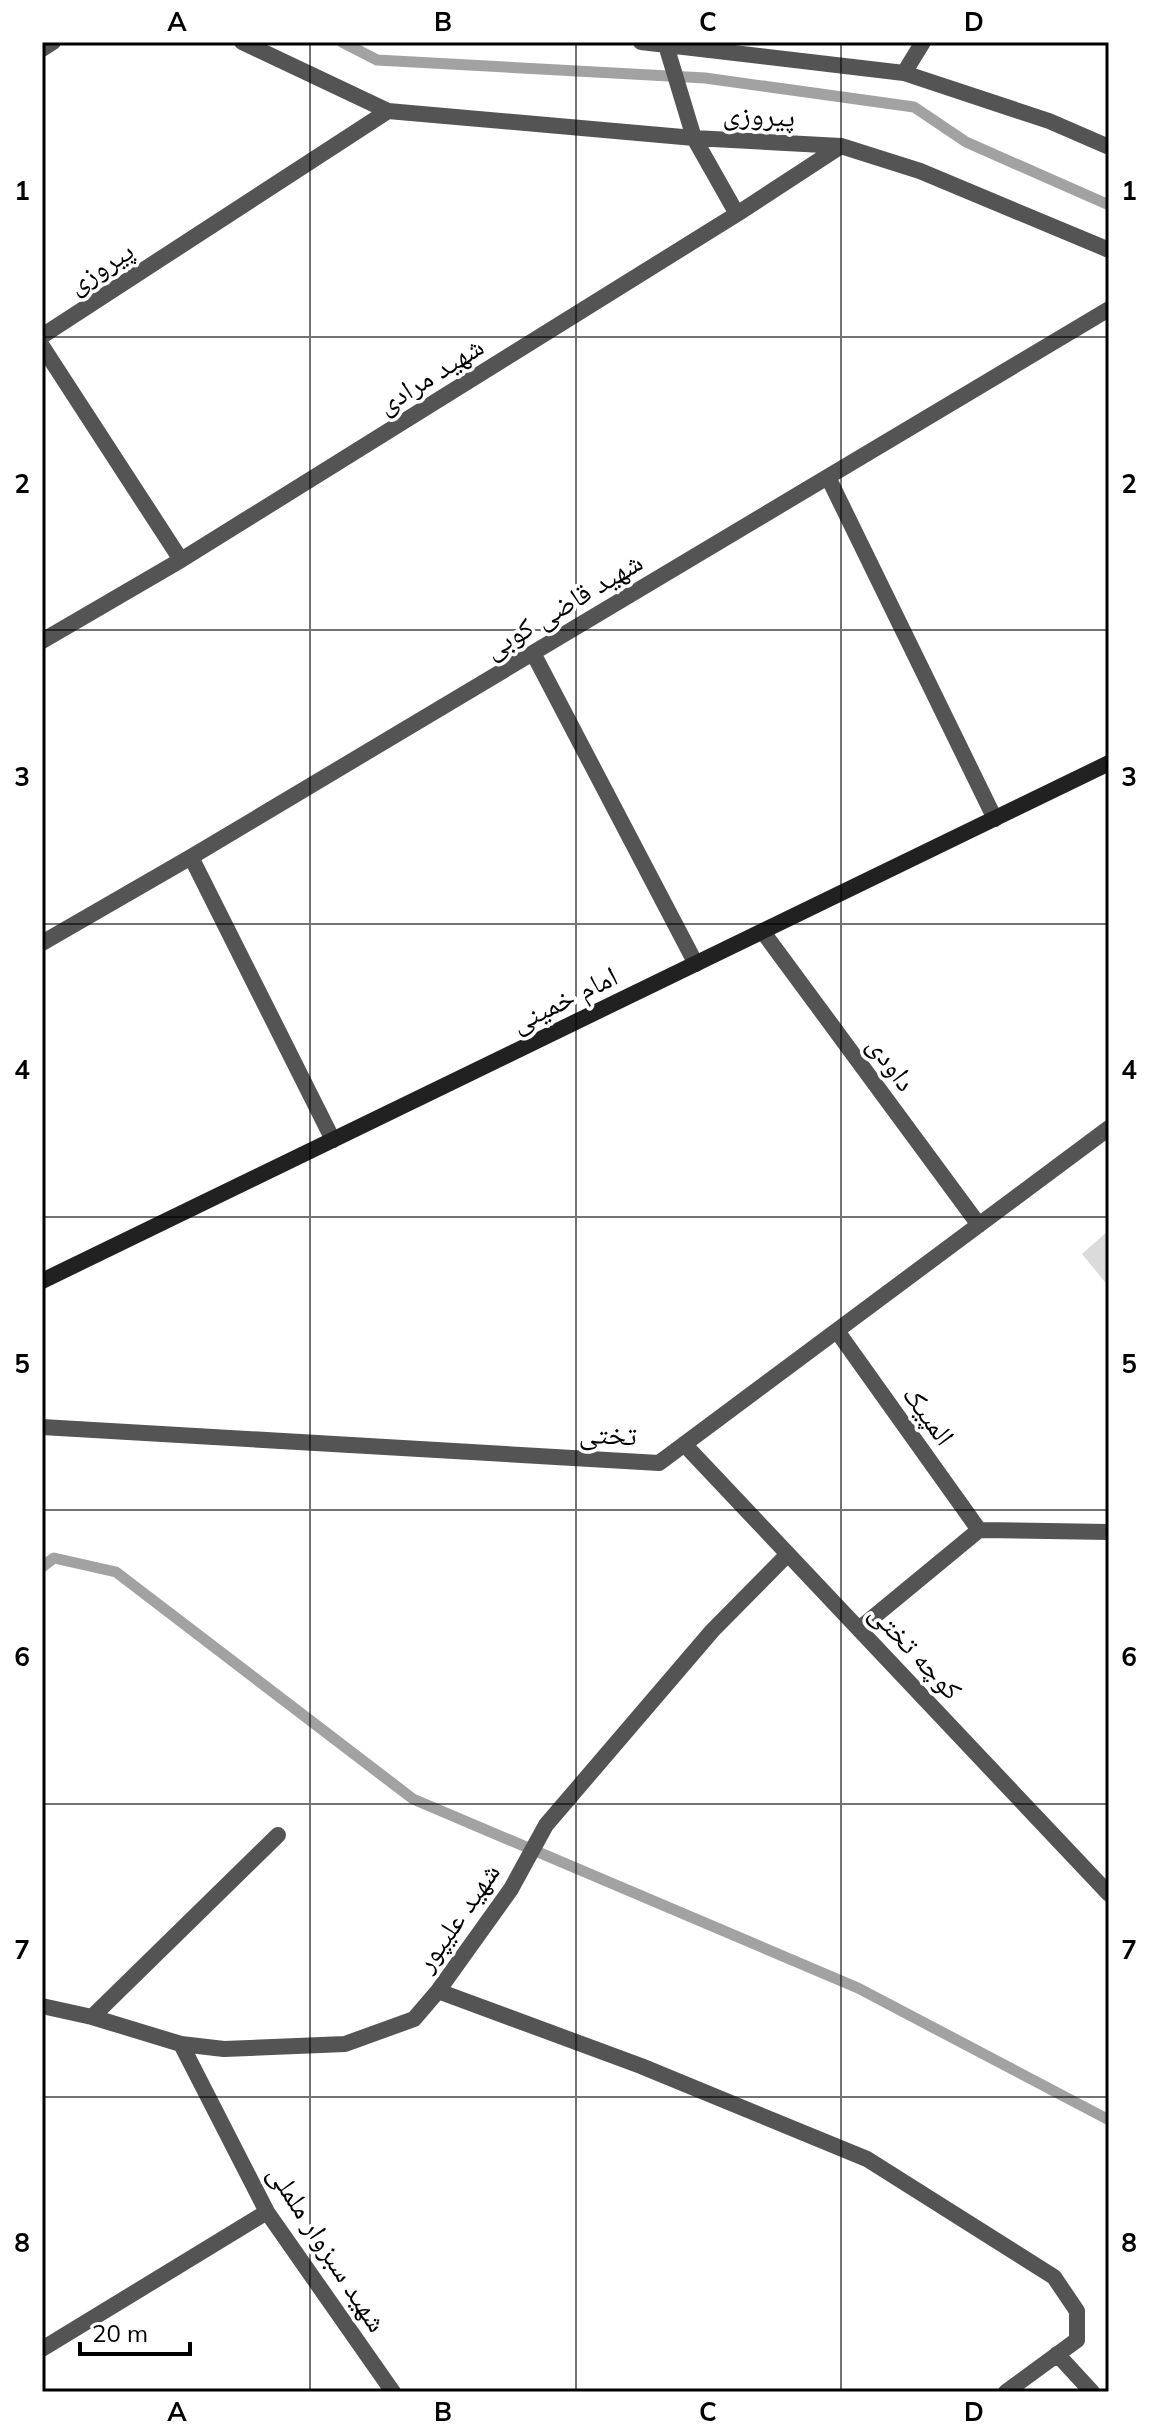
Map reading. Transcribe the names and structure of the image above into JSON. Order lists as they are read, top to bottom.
{
  "streets": {
    "main road": ["امام خمینی"],
    "street": [
      "پیروزی",
      "شهید مرادی",
      "شهید قاضی کوبی",
      "داودی",
      "المپیک",
      "تختی",
      "کوچه تختی",
      "شهید علیپور",
      "شهید سبزوار ململی"
    ]
  },
  "crossings": [
    ["پیروزی", "شهید مرادی"],
    ["امام خمینی", "داودی"],
    ["داودی", "تختی"],
    ["المپیک", "تختی"],
    ["تختی", "کوچه تختی"],
    ["کوچه تختی", "شهید علیپور"],
    ["شهید علیپور", "شهید سبزوار ململی"]
  ],
  "scale_bar": "20 m",
  "grid": {
    "columns": [
      "A",
      "B",
      "C",
      "D"
    ],
    "rows": [
      "1",
      "2",
      "3",
      "4",
      "5",
      "6",
      "7",
      "8"
    ]
  }
}
